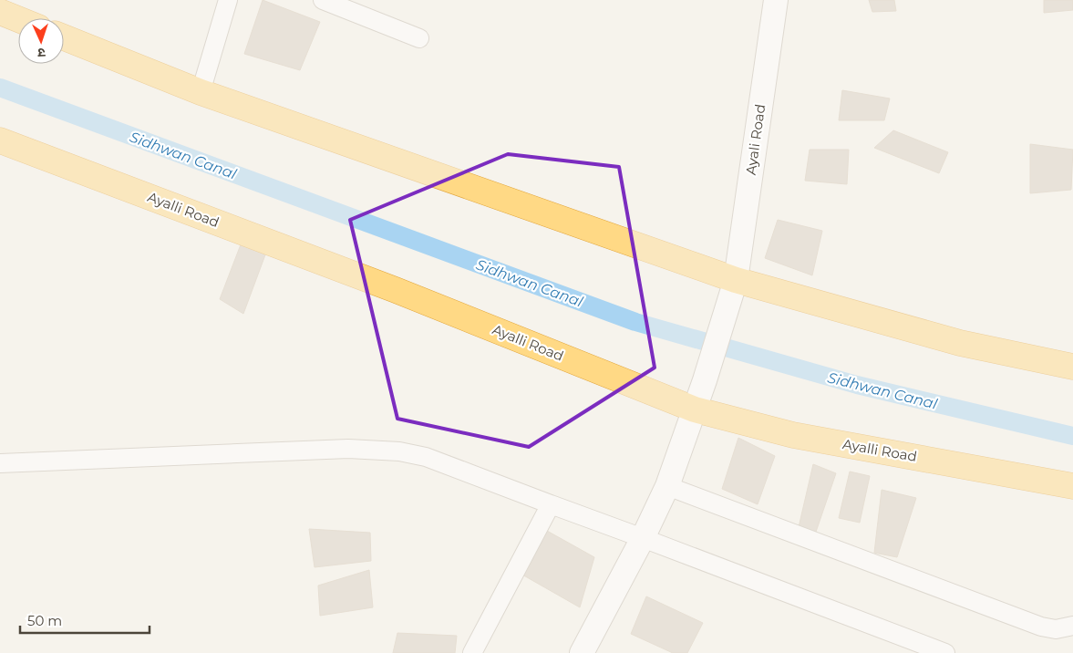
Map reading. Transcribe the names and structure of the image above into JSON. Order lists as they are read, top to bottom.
{
  "streets": {
    "highway": ["Ayalli Road"],
    "street": ["Ayali Road"]
  },
  "crossings": [
    ["Ayali Road", "Ayalli Road"]
  ],
  "water": ["Sidhwan Canal"],
  "scale_bar": "50 m",
  "north": "bottom"
}
